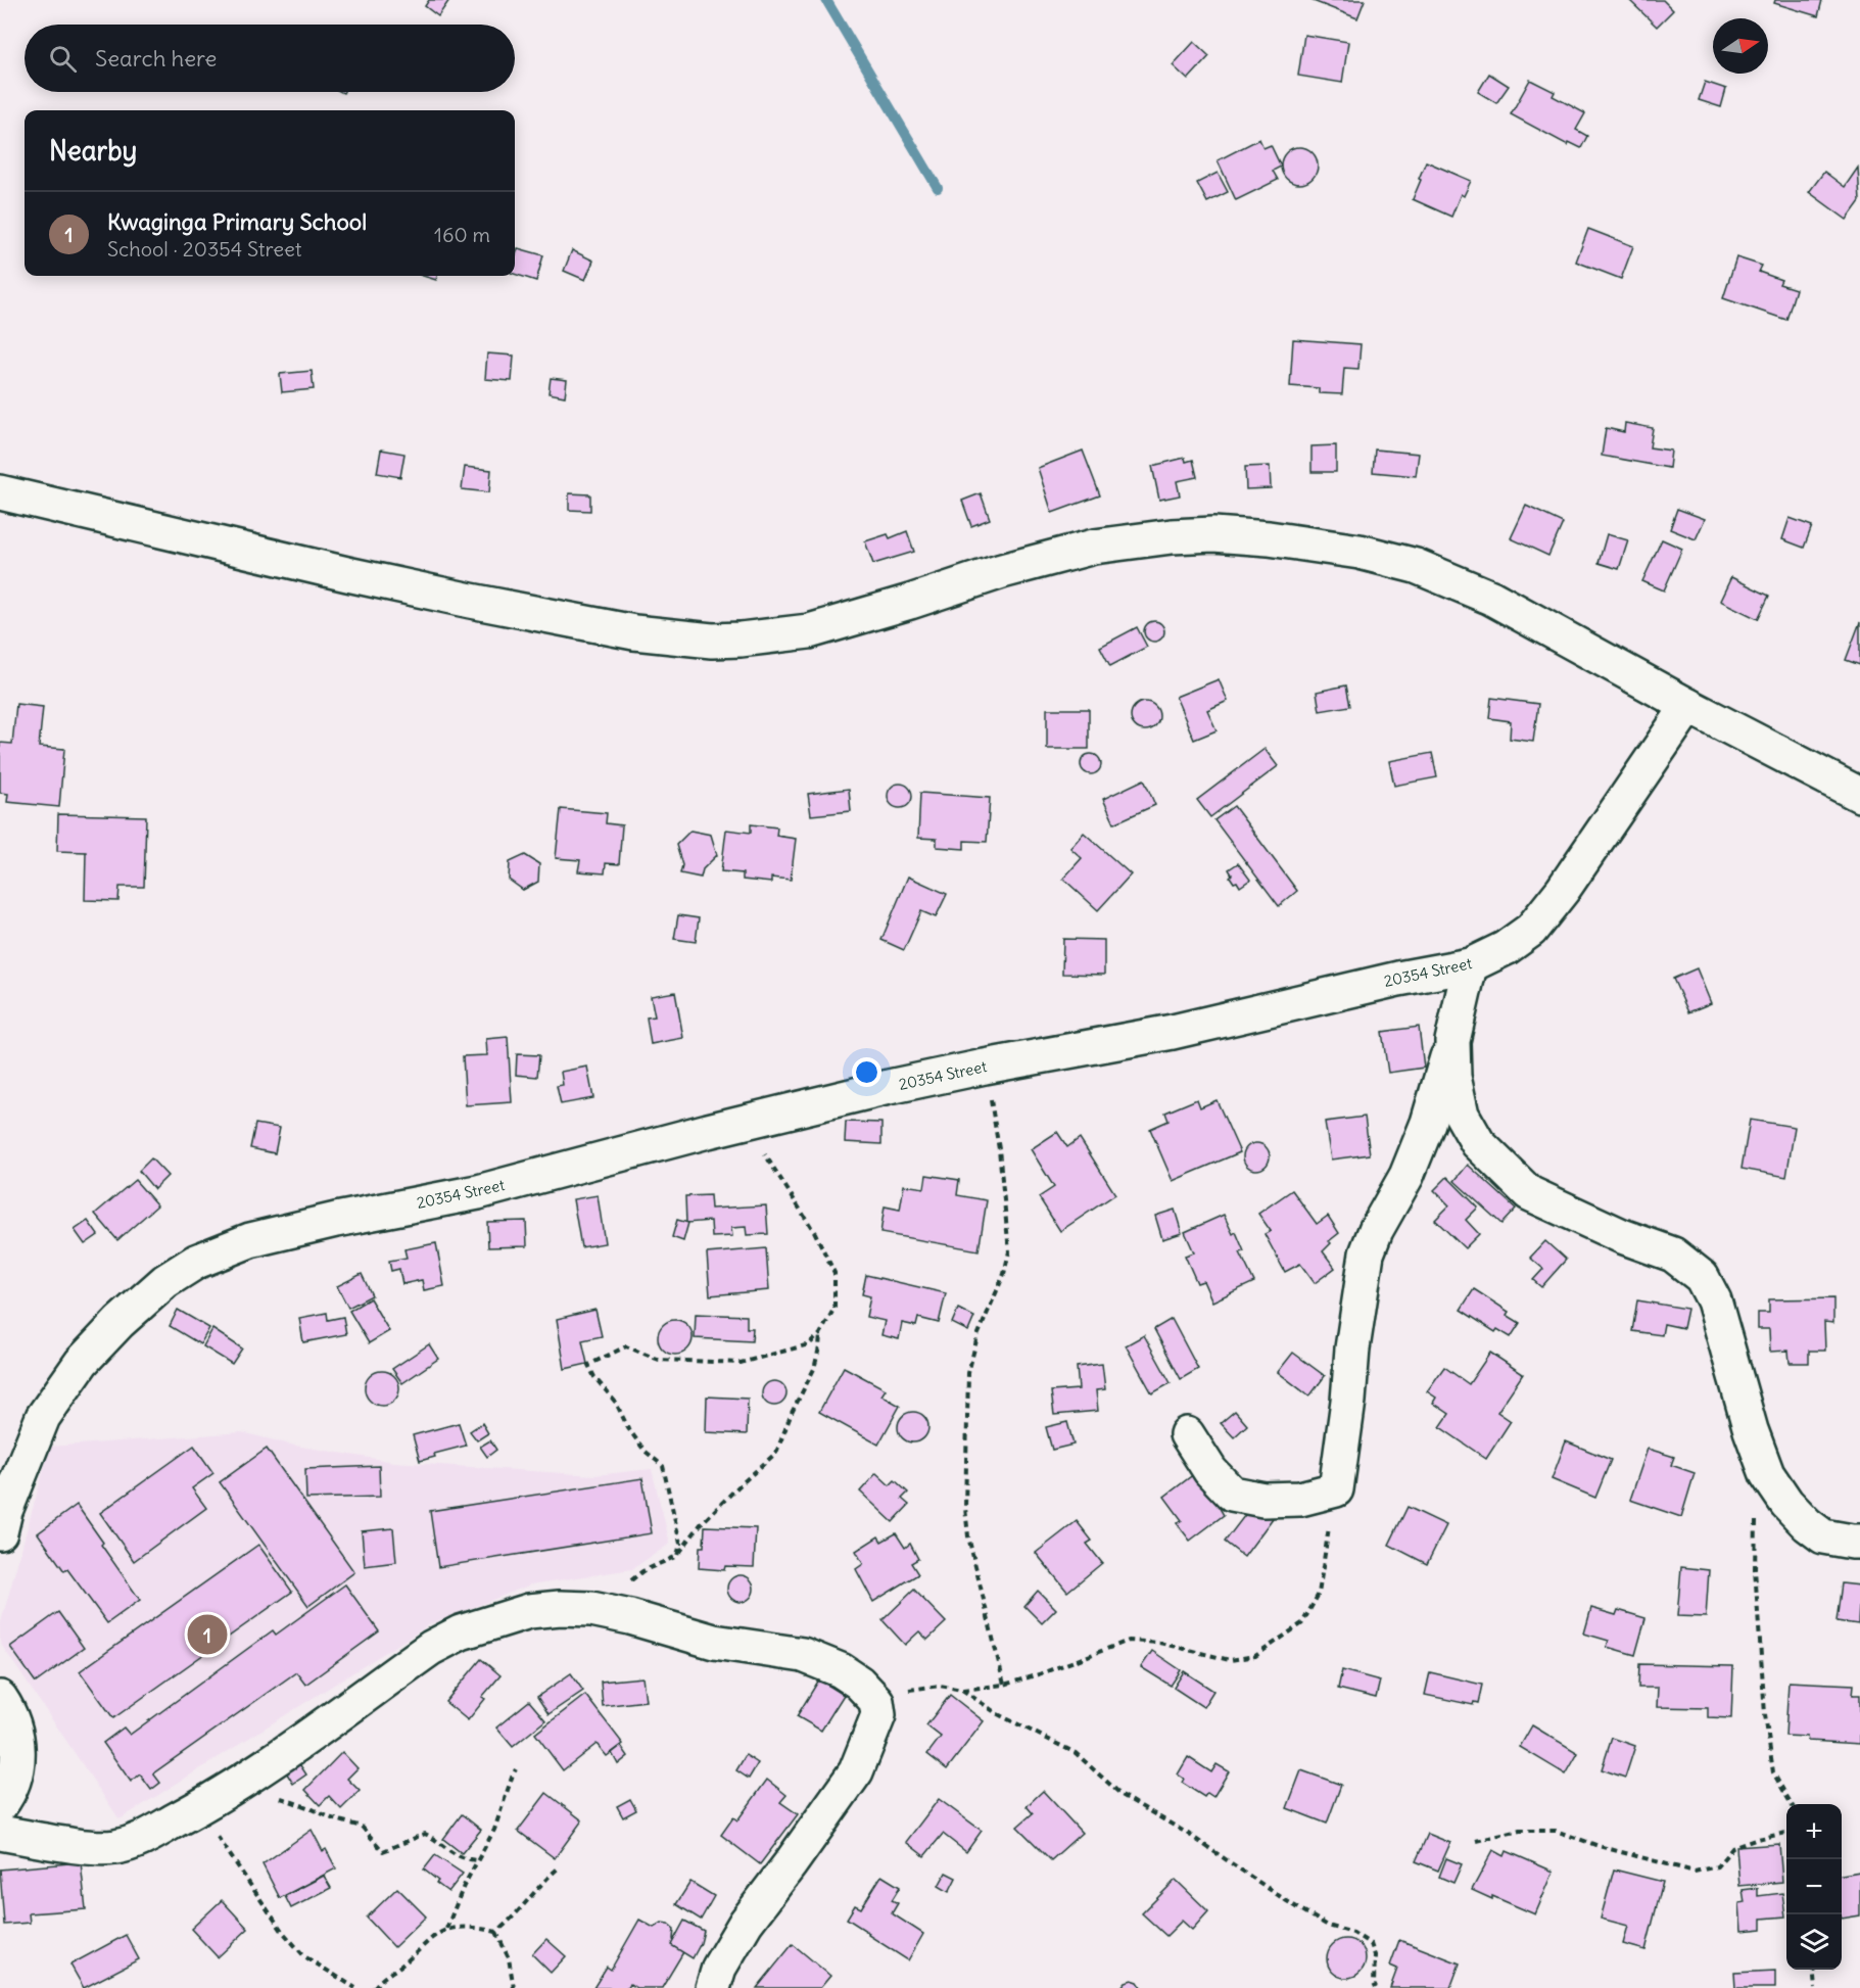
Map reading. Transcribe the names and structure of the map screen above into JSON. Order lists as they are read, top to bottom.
{
  "streets": {
    "street": ["20354 Street"]
  },
  "north": "right",
  "page": {
    "search": "Search here",
    "heading": "Nearby",
    "list": [
      {
        "mark": "1",
        "name": "Kwaginga Primary School",
        "note": "School · 20354 Street",
        "value": "160 m"
      }
    ],
    "pins": "1",
    "map_buttons": ["+", "−"]
  }
}
